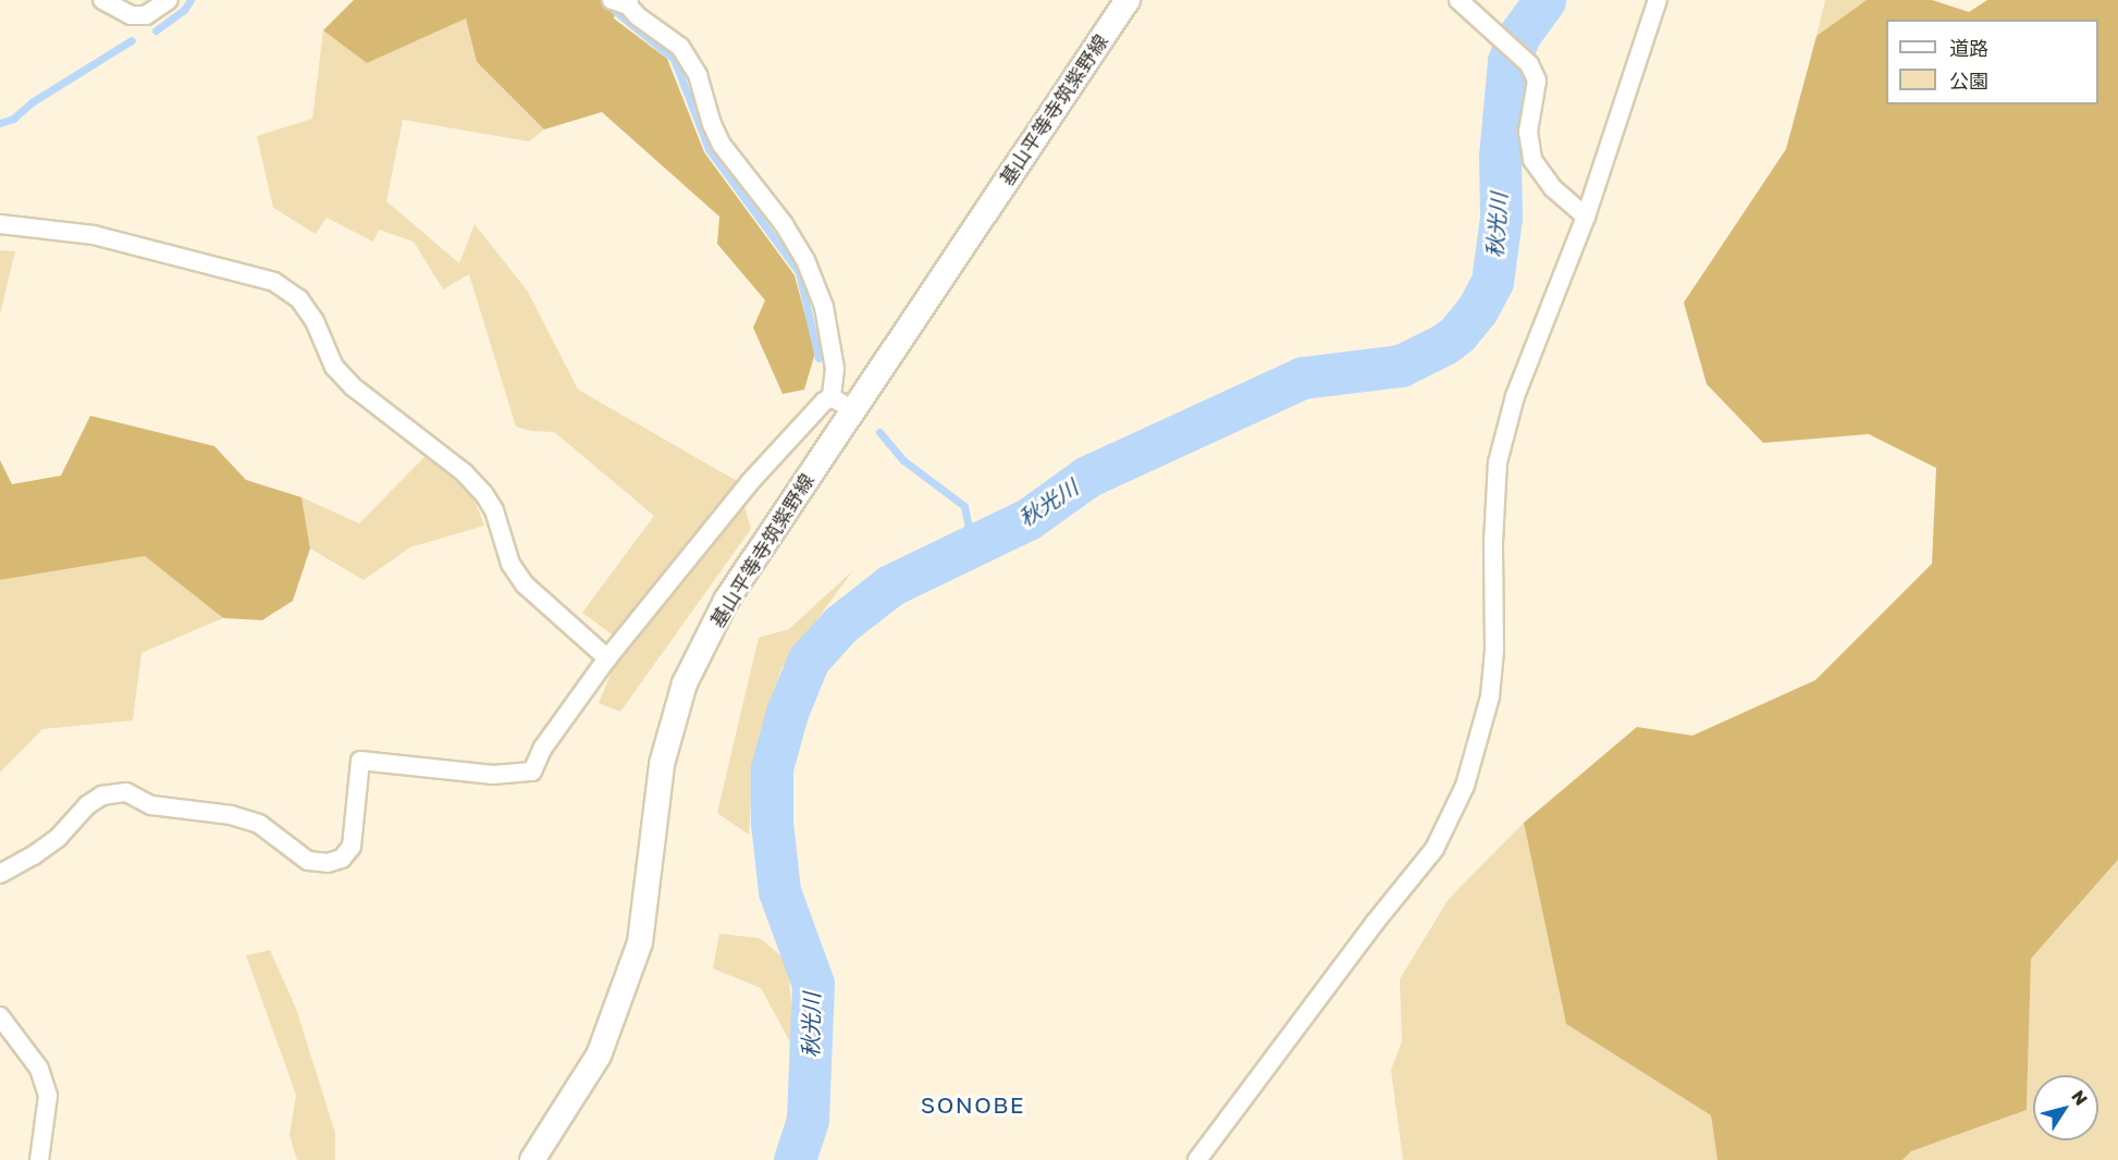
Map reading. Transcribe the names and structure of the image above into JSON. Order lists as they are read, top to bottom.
{
  "streets": {
    "main road": ["基山平等寺筑紫野線"]
  },
  "districts": ["SONOBE"],
  "water": ["秋光川"],
  "legend": ["道路", "公園"],
  "north": "top right"
}
